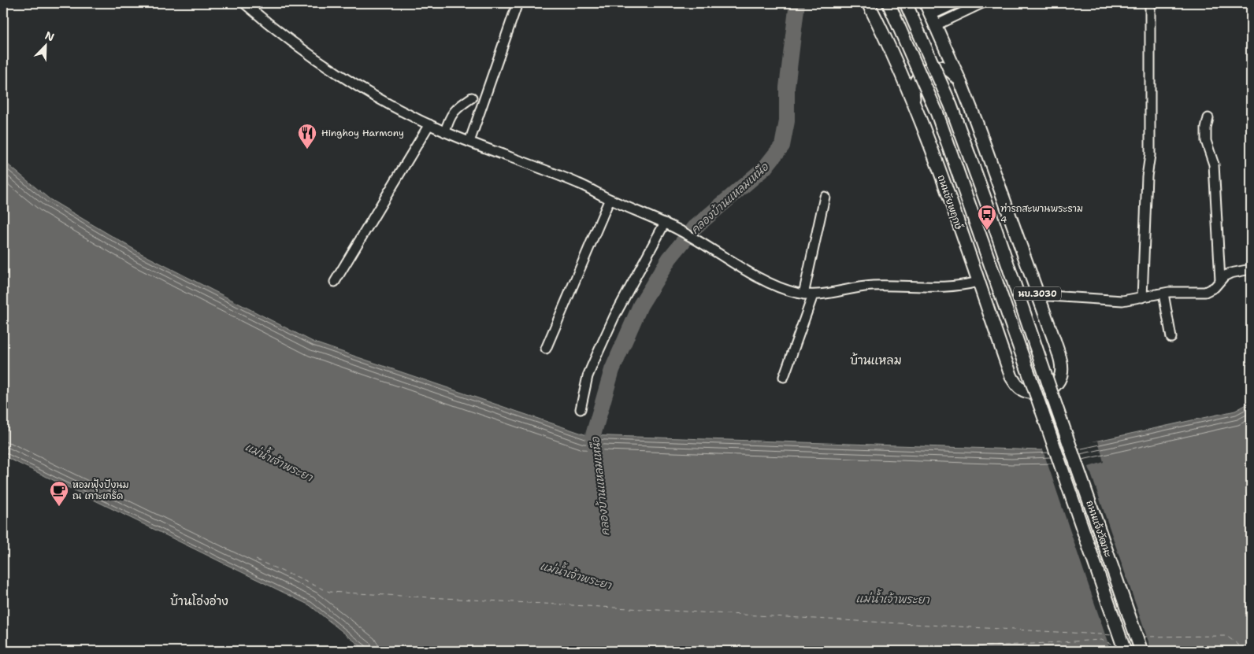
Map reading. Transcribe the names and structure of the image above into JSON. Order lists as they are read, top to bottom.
{
  "streets": {
    "main road": ["ถนนชัยพฤกษ์", "นบ.3030", "ถนนแจ้งวัฒนะ"]
  },
  "crossings": [
    ["ถนนชัยพฤกษ์", "ถนนแจ้งวัฒนะ"]
  ],
  "districts": ["บ้านแหลม", "บ้านโอ่งอ่าง"],
  "water": ["คลองบ้านแหลมเหนือ", "แม่น้ำเจ้าพระยา"],
  "places": {
    "restaurant": ["Hinghoy Harmony"],
    "bus stop": ["ท่ารถสะพานพระราม 4"],
    "cafe": ["หอมฟุ้งปังนม ณ เกาะเกร็ด"]
  },
  "north": "top right"
}
